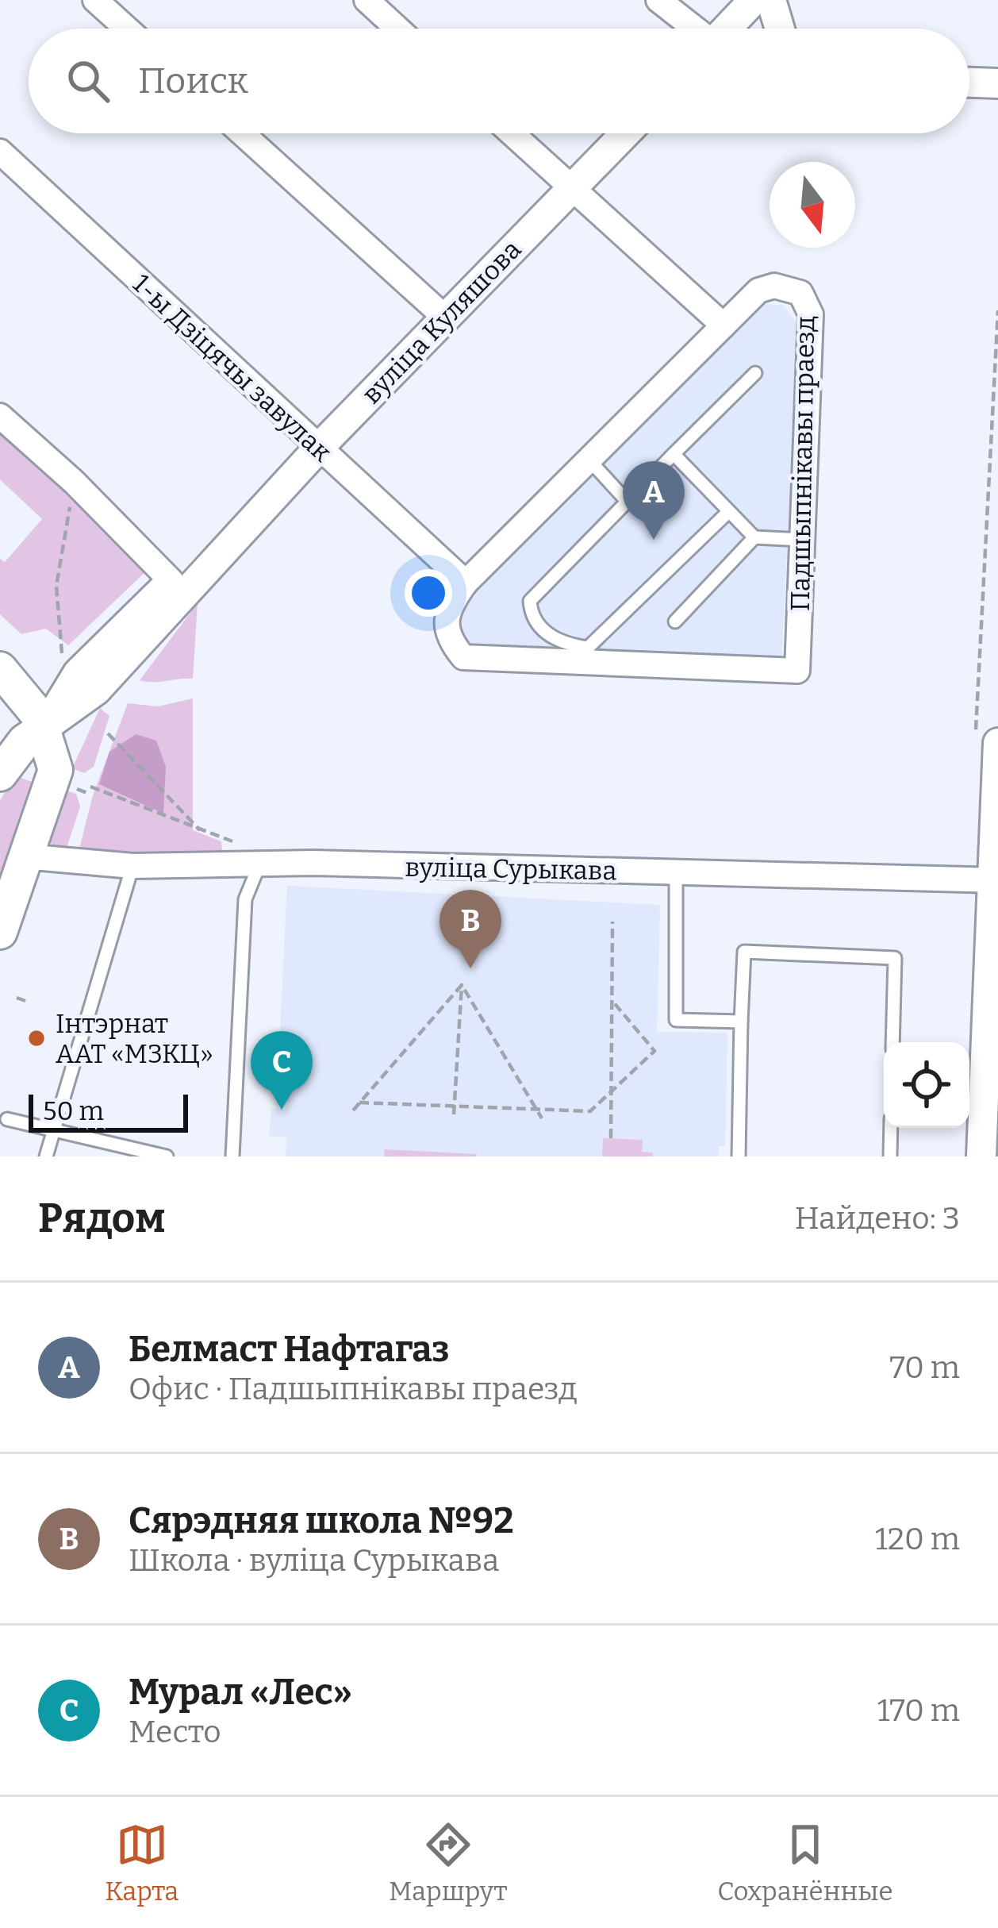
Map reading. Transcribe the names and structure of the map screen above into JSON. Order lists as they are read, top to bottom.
{
  "streets": {
    "main road": ["вуліца Куляшова"],
    "street": ["1-ы Дзіцячы завулак", "Падшыпнікавы праезд", "вуліца Сурыкава"]
  },
  "crossings": [
    ["вуліца Куляшова", "1-ы Дзіцячы завулак"],
    ["1-ы Дзіцячы завулак", "Падшыпнікавы праезд"]
  ],
  "places": ["Інтэрнат ААТ «МЗКЦ»"],
  "scale_bar": "50 m",
  "north": "bottom",
  "page": {
    "search": "Поиск",
    "pins": ["A", "B", "C"],
    "scale": "50 m",
    "heading": ["Рядом", "Найдено: 3"],
    "list": [
      {
        "mark": "A",
        "name": "Белмаст Нафтагаз",
        "note": "Офис · Падшыпнікавы праезд",
        "value": "70 m"
      },
      {
        "mark": "B",
        "name": "Сярэдняя школа №92",
        "note": "Школа · вуліца Сурыкава",
        "value": "120 m"
      },
      {
        "mark": "C",
        "name": "Мурал «Лес»",
        "note": "Место",
        "value": "170 m"
      }
    ],
    "nav": ["Карта", "Маршрут", "Сохранённые"]
  }
}
